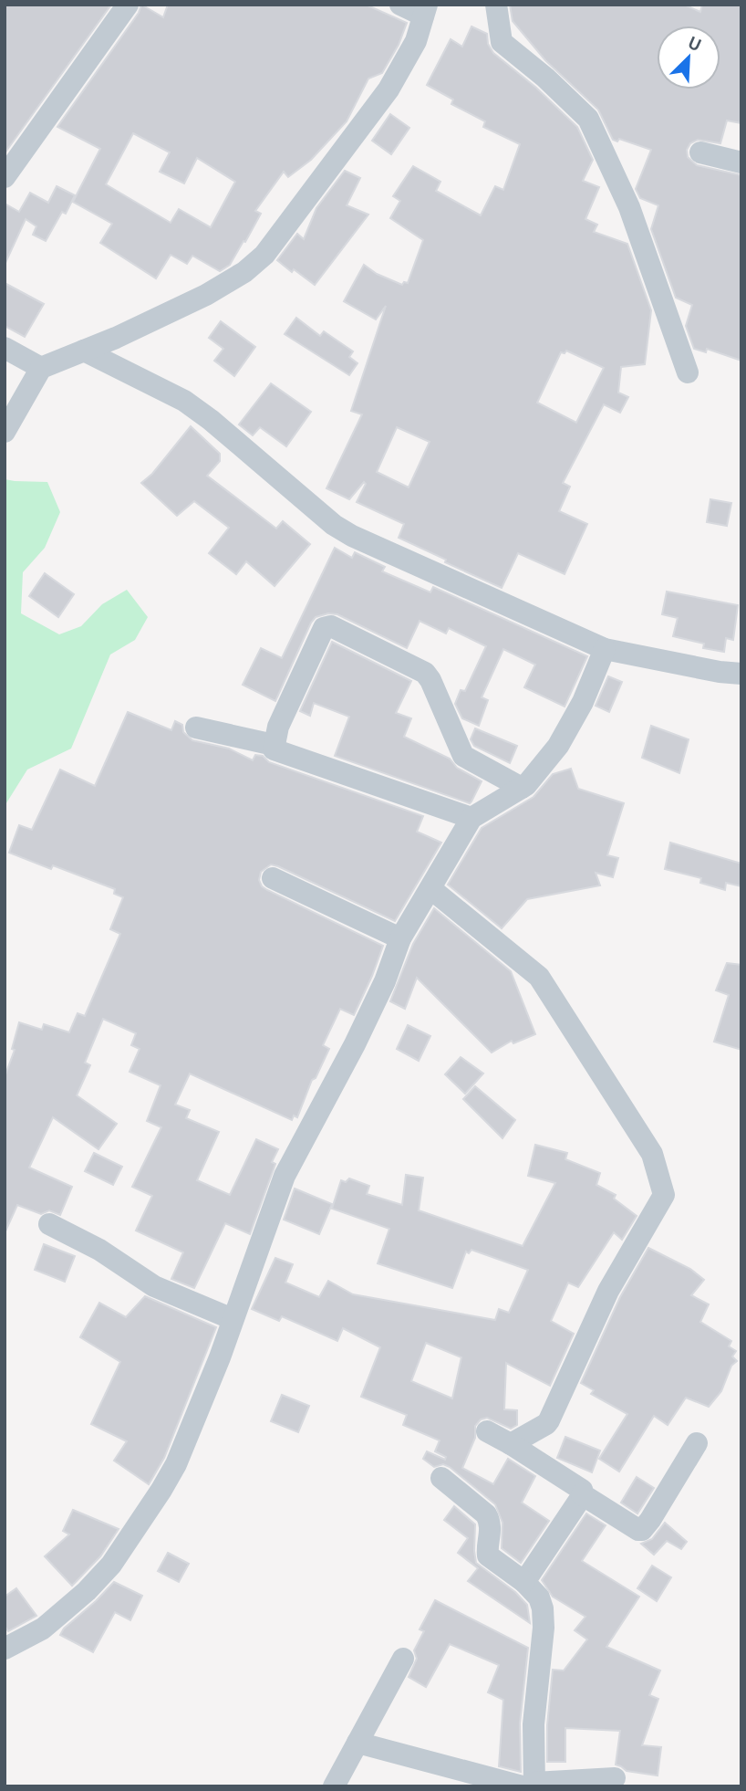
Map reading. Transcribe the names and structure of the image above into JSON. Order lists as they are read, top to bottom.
{
  "north": "top right"
}
